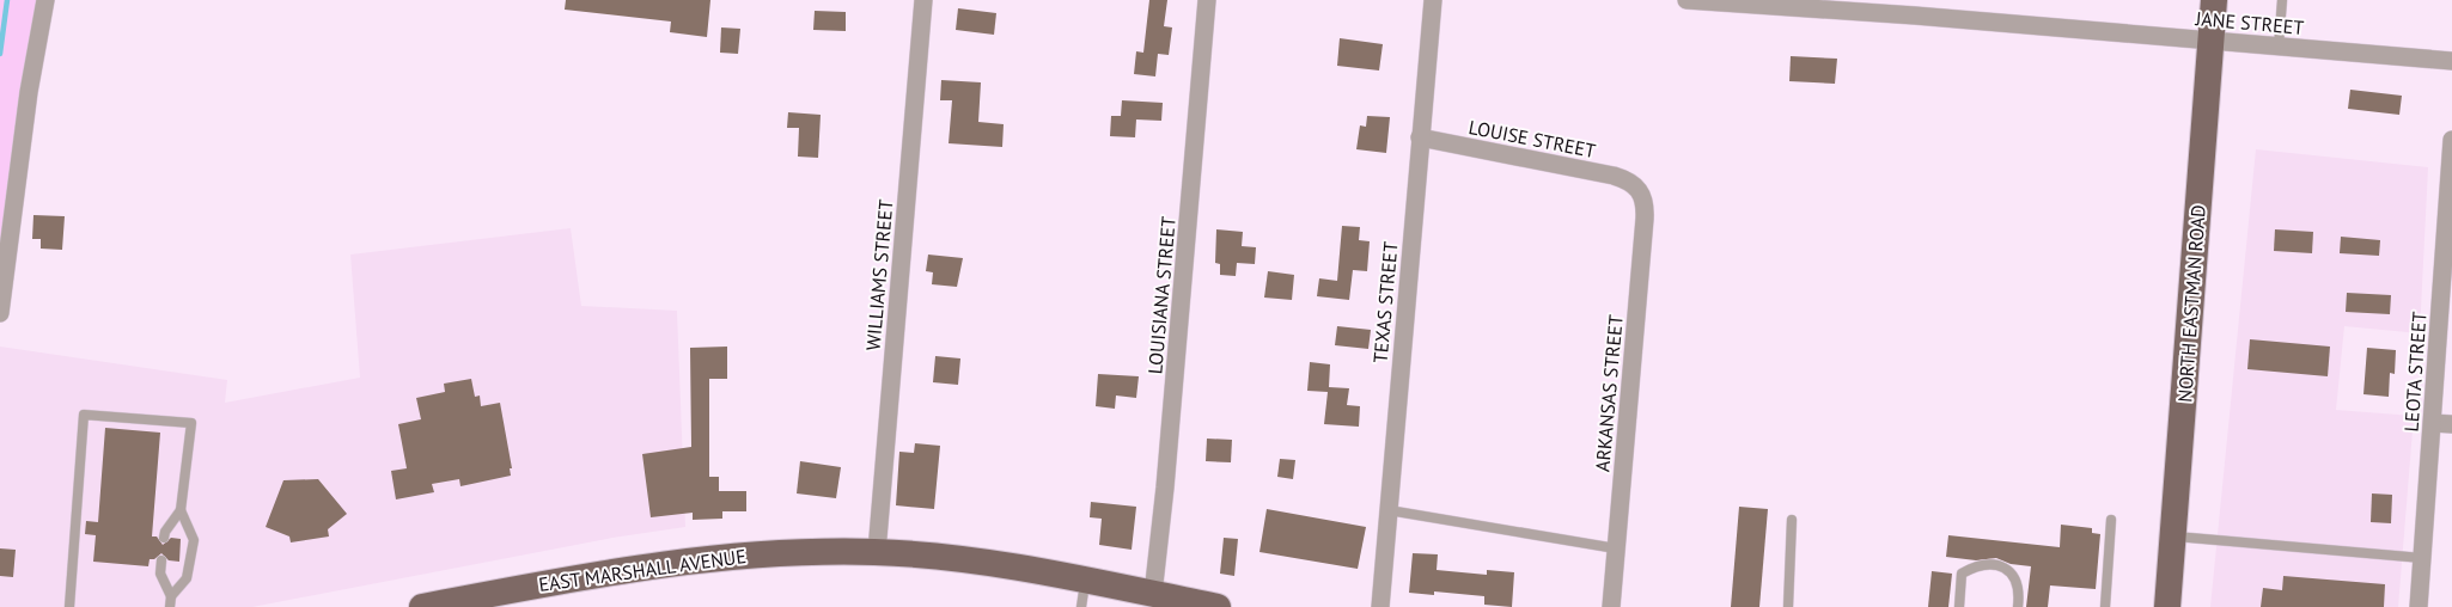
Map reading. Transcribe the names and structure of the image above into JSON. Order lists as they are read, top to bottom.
{
  "streets": {
    "main road": ["NORTH EASTMAN ROAD", "EAST MARSHALL AVENUE"],
    "street": [
      "JANE STREET",
      "LOUISE STREET",
      "WILLIAMS STREET",
      "LOUISIANA STREET",
      "TEXAS STREET",
      "LEOTA STREET",
      "ARKANSAS STREET"
    ]
  },
  "crossings": [
    ["JANE STREET", "NORTH EASTMAN ROAD"],
    ["LOUISE STREET", "TEXAS STREET"],
    ["LOUISE STREET", "ARKANSAS STREET"],
    ["WILLIAMS STREET", "EAST MARSHALL AVENUE"],
    ["LOUISIANA STREET", "EAST MARSHALL AVENUE"]
  ]
}
